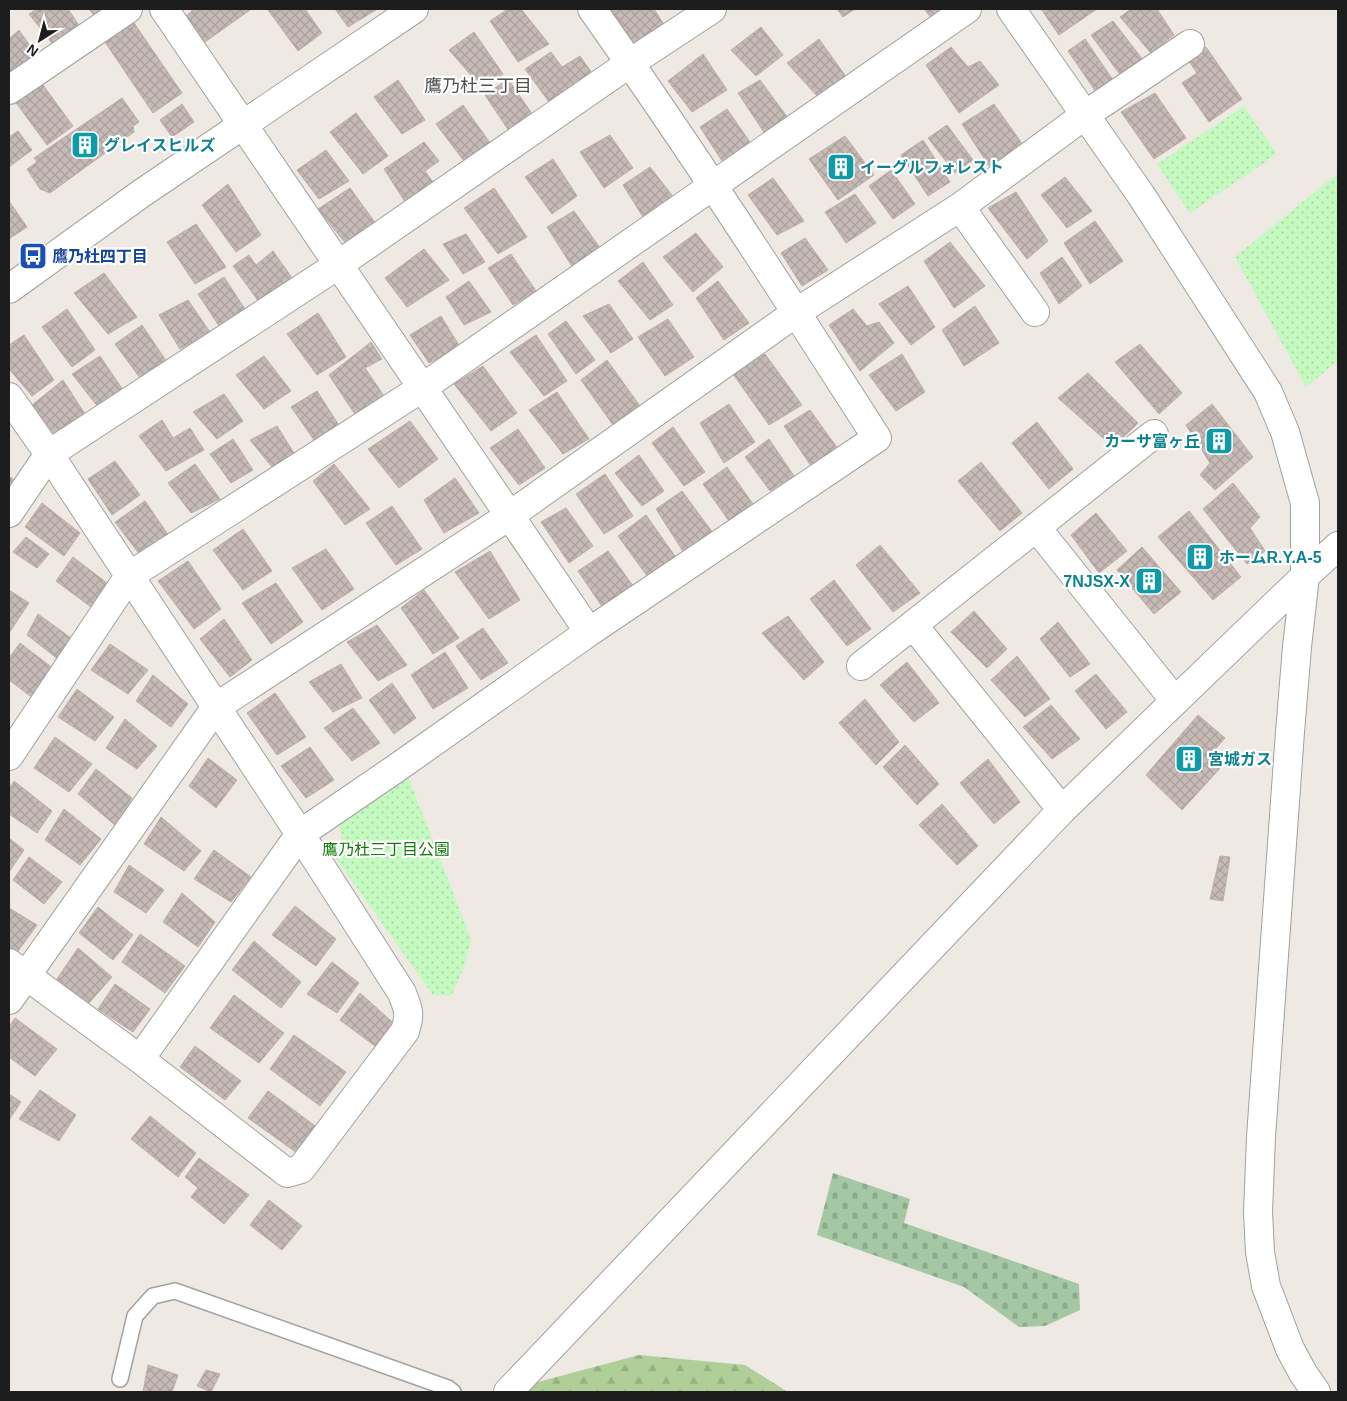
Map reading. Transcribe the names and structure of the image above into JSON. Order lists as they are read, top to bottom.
{
  "districts": ["鷹乃杜三丁目"],
  "parks": ["鷹乃杜三丁目公園"],
  "places": {
    "building": [
      "グレイスヒルズ",
      "イーグルフォレスト",
      "カーサ富ヶ丘",
      "ホームR.Y.A-5",
      "7NJSX-X",
      "宮城ガス"
    ],
    "bus stop": ["鷹乃杜四丁目"]
  },
  "north": "bottom left"
}
